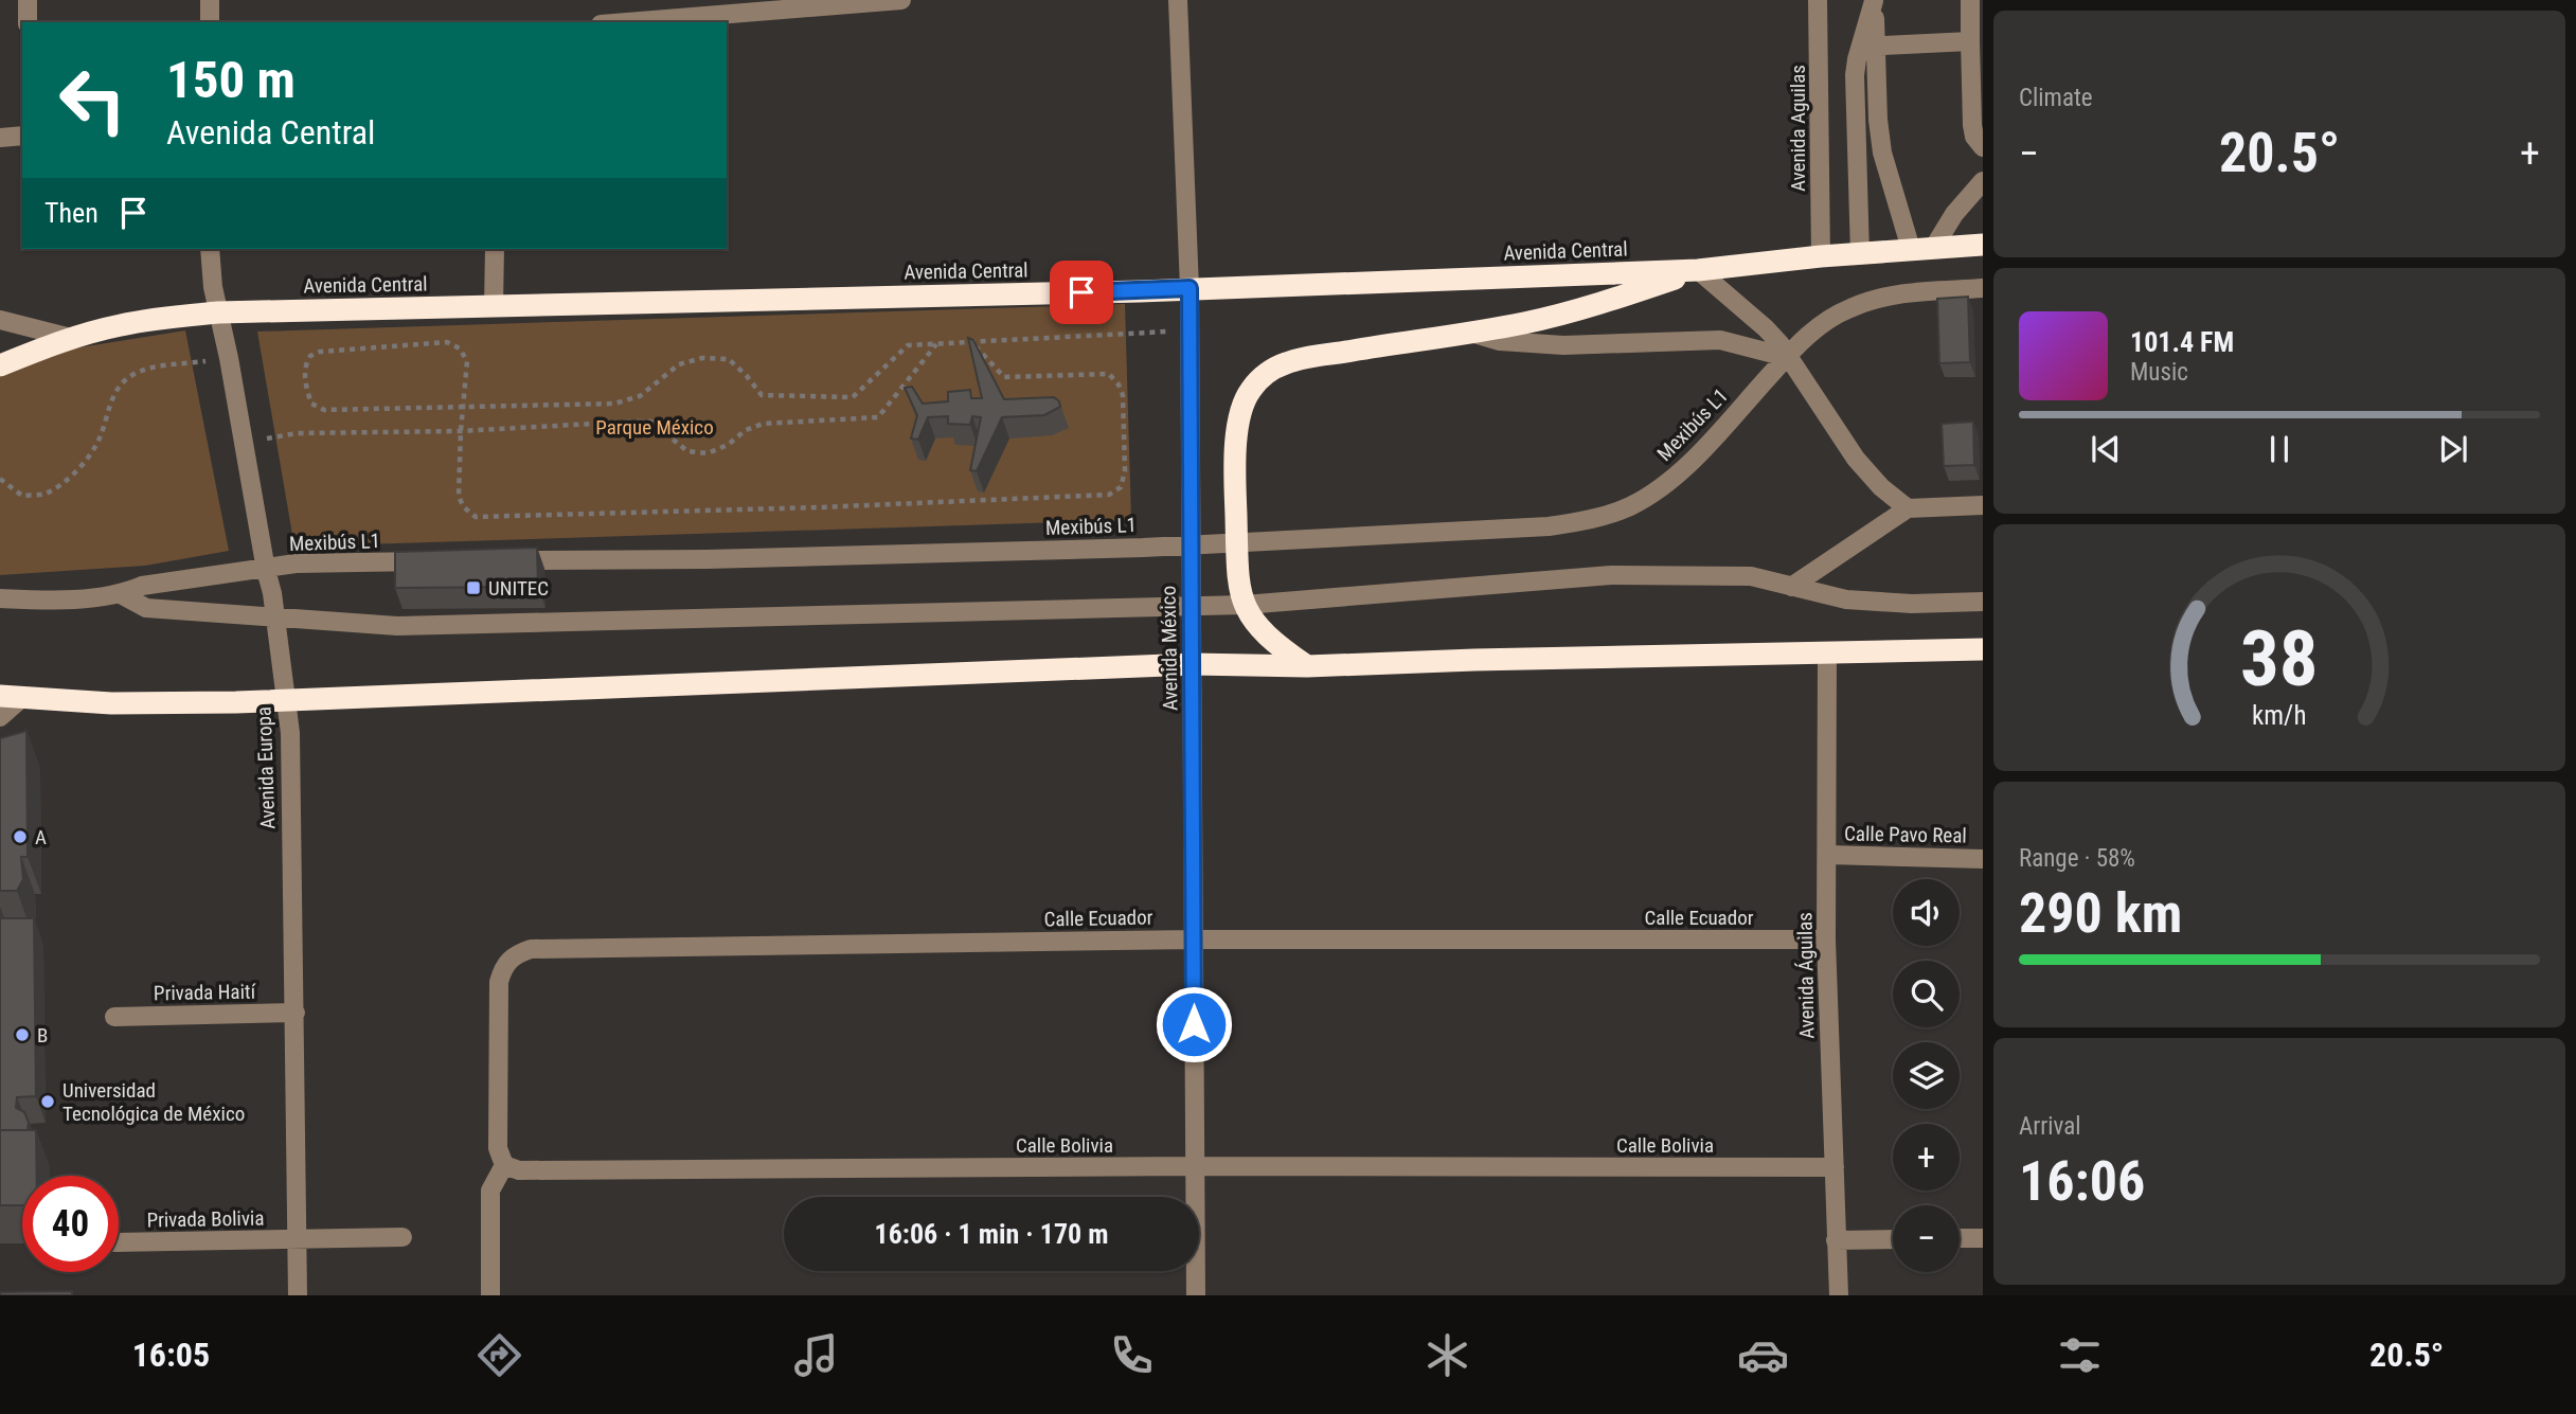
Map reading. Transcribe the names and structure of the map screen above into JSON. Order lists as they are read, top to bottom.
{
  "streets": {
    "highway": ["Avenida Central"],
    "street": [
      "Avenida Aguilas",
      "Mexibús L1",
      "Avenida México",
      "Avenida Europa",
      "Calle Pavo Real",
      "Calle Ecuador",
      "Avenida Águilas",
      "Privada Haití",
      "Calle Bolivia",
      "Privada Bolivia"
    ]
  },
  "crossings": [
    ["Avenida Aguilas", "Avenida Central"],
    ["Avenida Central", "Avenida México"],
    ["Avenida Central", "Avenida Europa"],
    ["Mexibús L1", "Avenida México"],
    ["Mexibús L1", "Avenida Europa"],
    ["Avenida México", "Calle Ecuador"],
    ["Avenida México", "Calle Bolivia"],
    ["Avenida Europa", "Privada Haití"],
    ["Avenida Europa", "Privada Bolivia"],
    ["Calle Pavo Real", "Avenida Águilas"],
    ["Calle Ecuador", "Avenida Águilas"],
    ["Calle Ecuador", "Calle Bolivia"],
    ["Avenida Águilas", "Calle Bolivia"]
  ],
  "parks": ["Parque México"],
  "places": {
    "transit": ["UNITEC"],
    "other": ["A", "B", "Universidad Tecnológica de México"]
  },
  "page": {
    "tile": [
      "Climate",
      ["Range · 58%", "290 km"],
      ["Arrival", "16:06"]
    ],
    "turn": ["150 m", "Avenida Central"],
    "heat": ["−", "20.5°", "+"],
    "then": "Then",
    "song": ["101.4 FM", "Music"],
    "map_buttons": ["+", "−"],
    "limit": "40",
    "trip": "16:06 · 1 min · 170 m",
    "tabs": ["16:05", "20.5°"],
    "gauge": ["38", "km/h"]
  }
}
